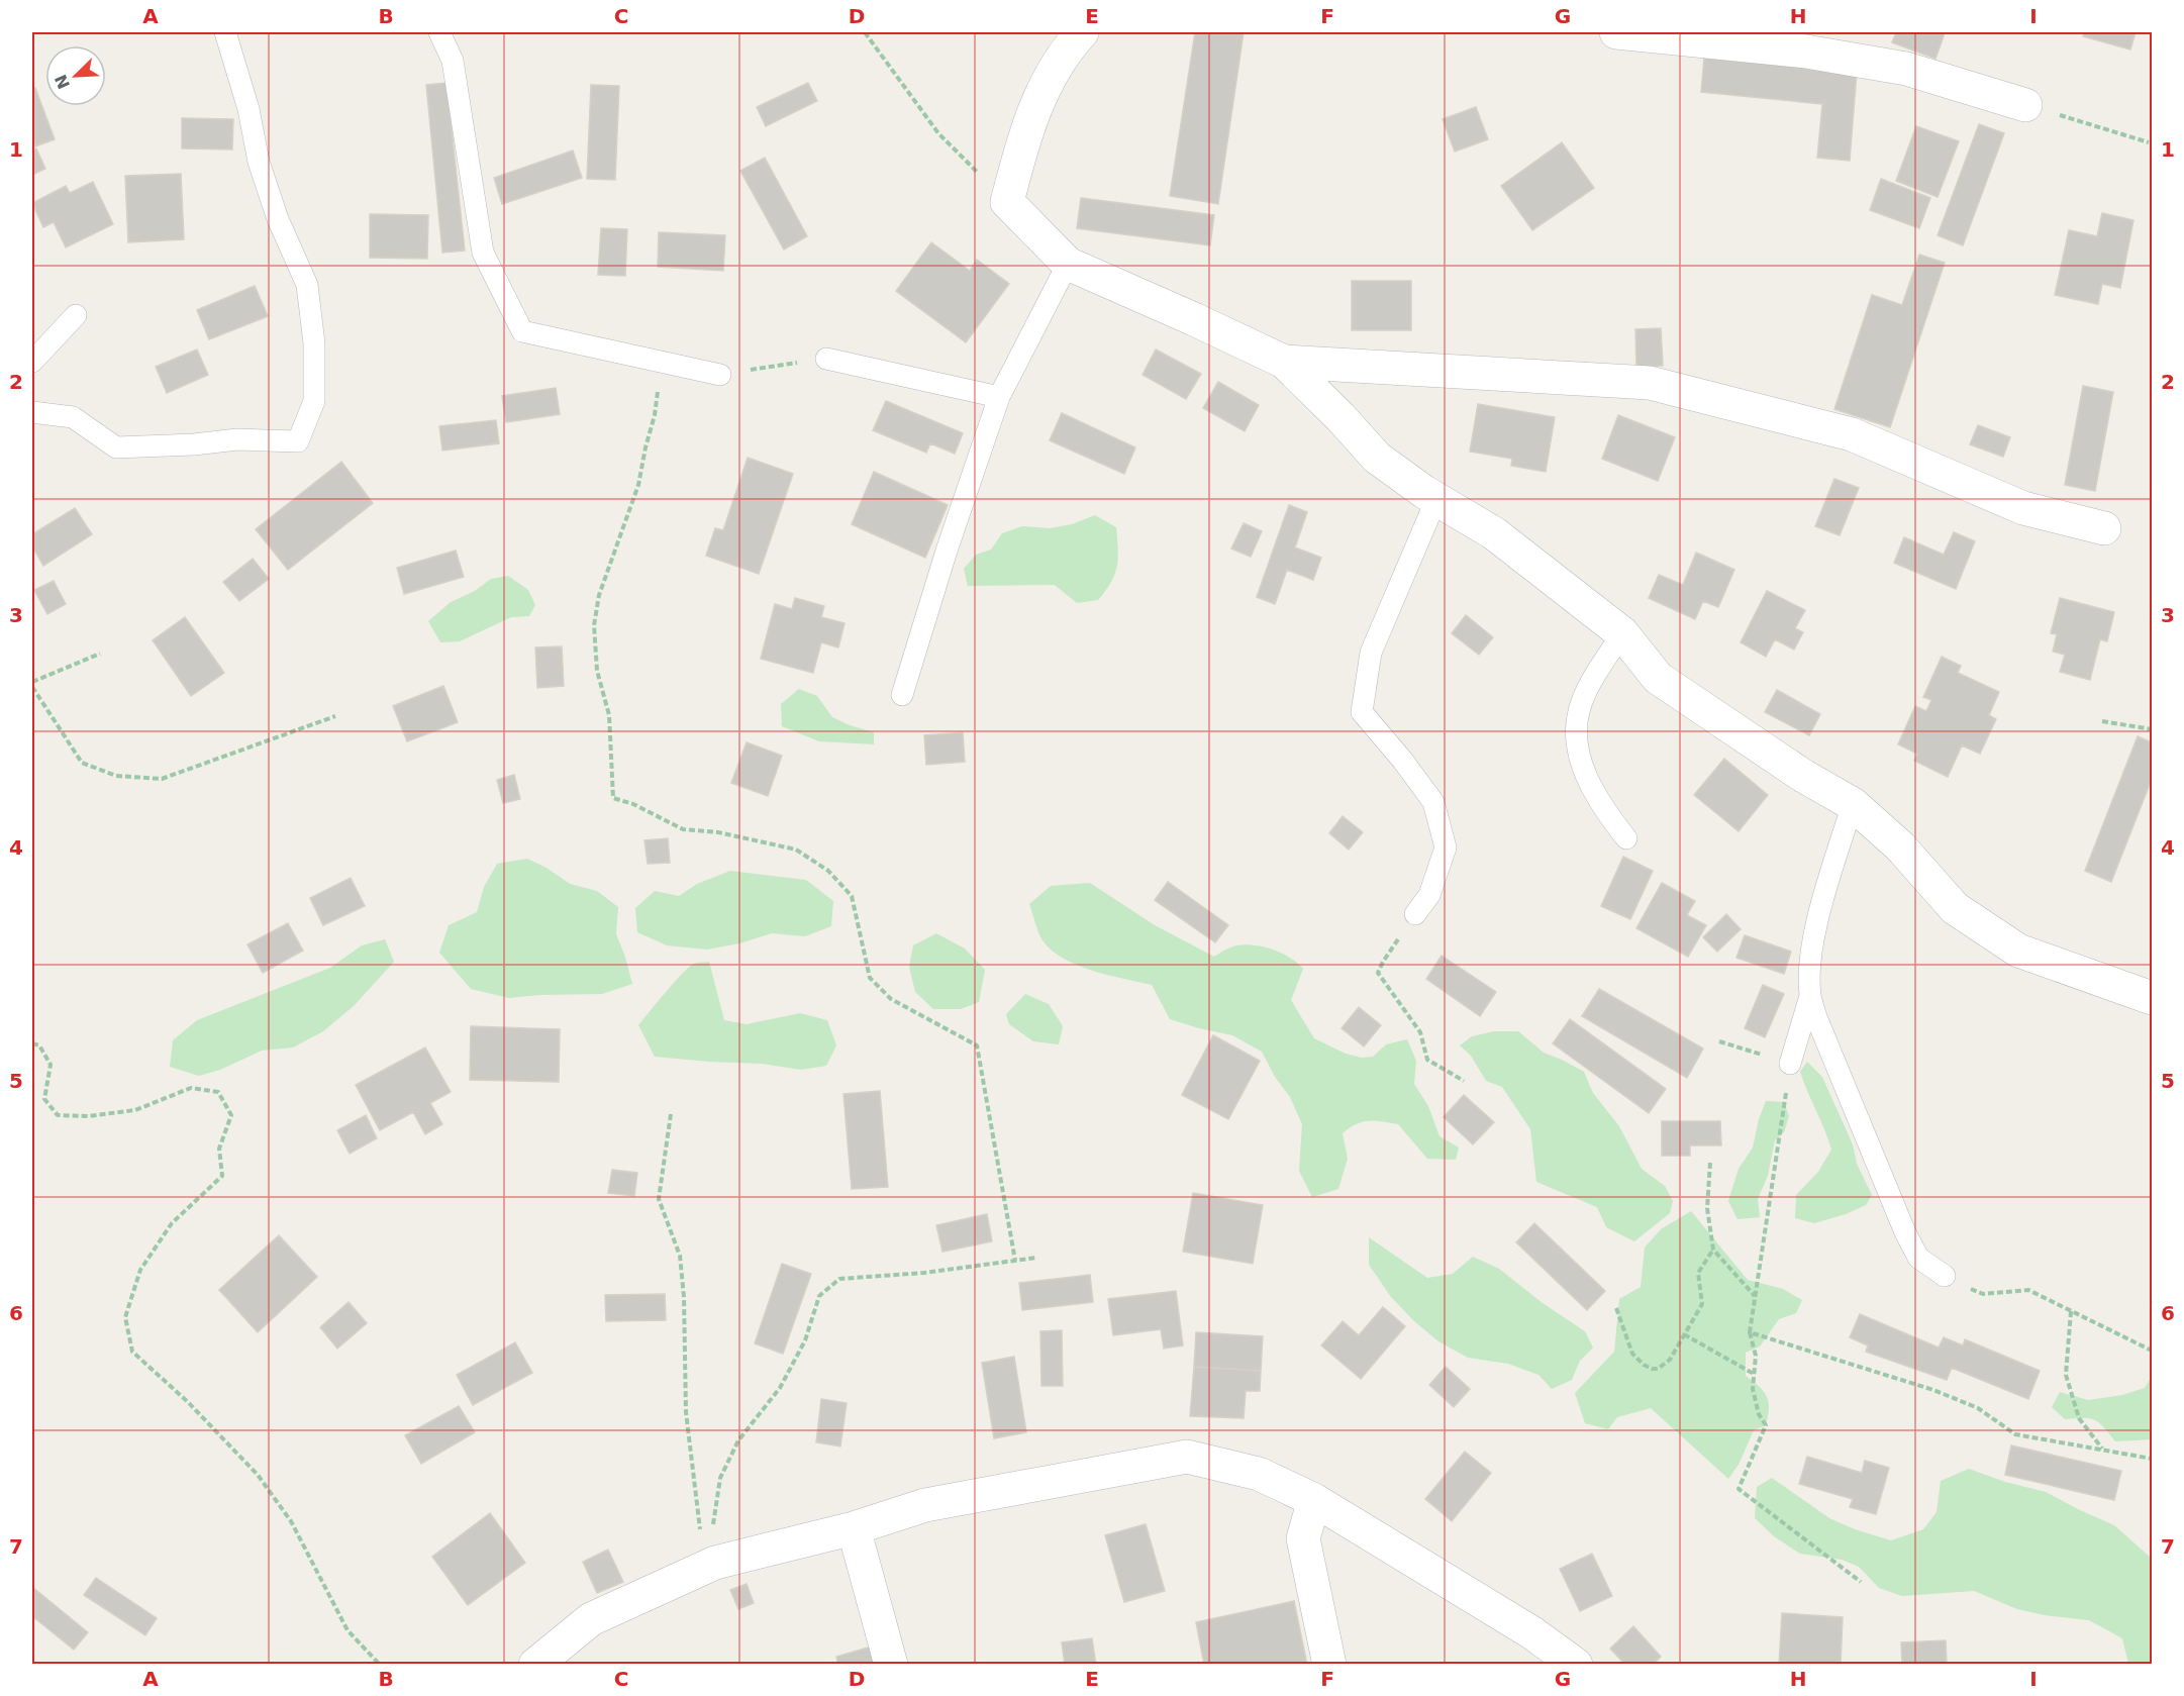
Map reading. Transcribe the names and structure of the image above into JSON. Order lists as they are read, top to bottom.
{
  "north": "bottom left",
  "grid": {
    "columns": [
      "A",
      "B",
      "C",
      "D",
      "E",
      "F",
      "G",
      "H",
      "I"
    ],
    "rows": [
      "1",
      "2",
      "3",
      "4",
      "5",
      "6",
      "7"
    ]
  }
}
